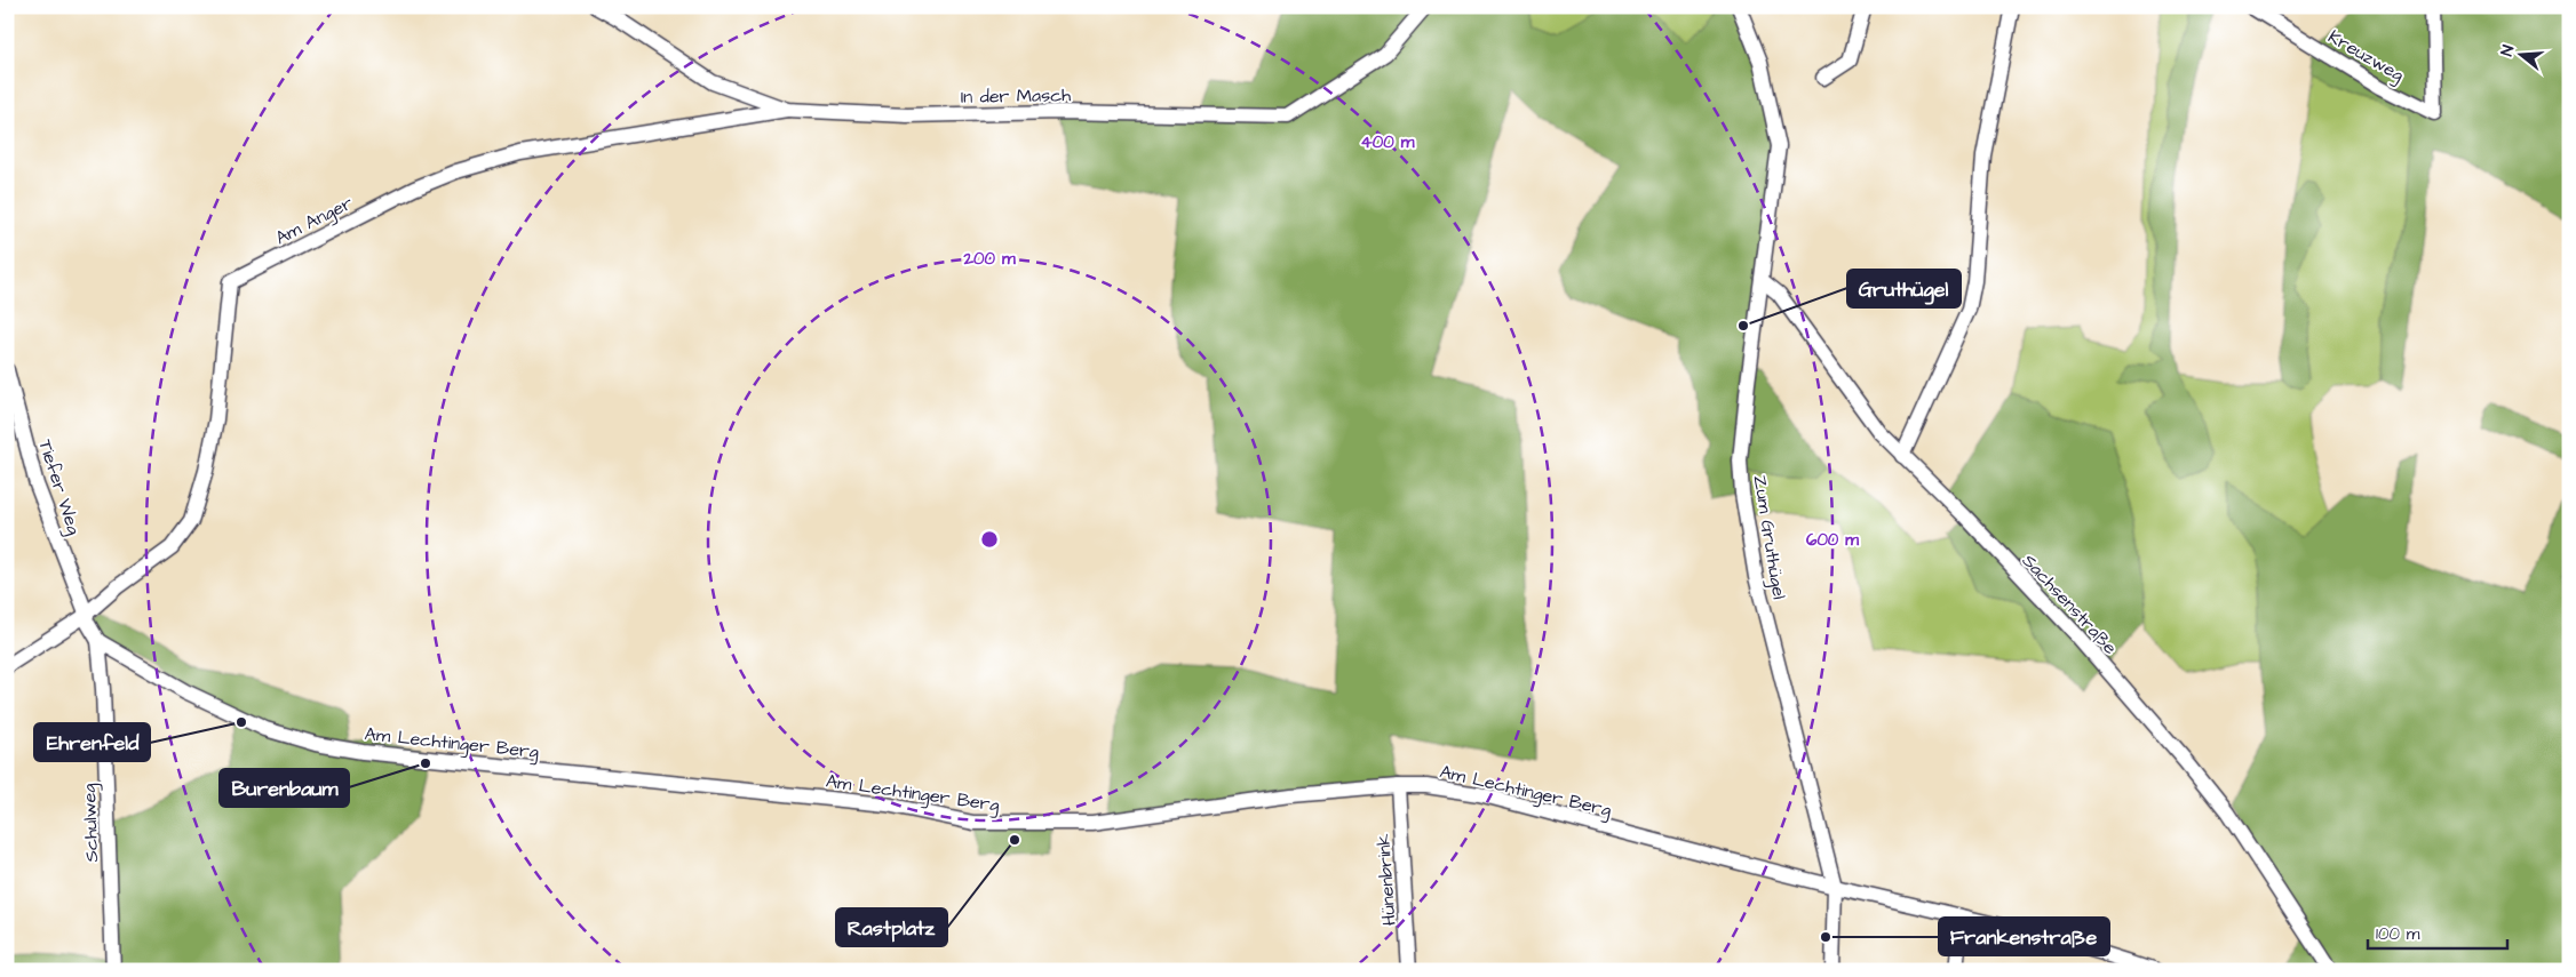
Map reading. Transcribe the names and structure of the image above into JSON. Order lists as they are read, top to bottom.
{
  "streets": {
    "street": [
      "Kreuzweg",
      "In der Masch",
      "Am Anger",
      "Tiefer Weg",
      "Zum Gruthügel",
      "Sachsenstraße",
      "Am Lechtinger Berg",
      "Schulweg",
      "Hünenbrink"
    ]
  },
  "crossings": [
    ["In der Masch", "Am Anger"],
    ["Am Anger", "Tiefer Weg"],
    ["Zum Gruthügel", "Sachsenstraße"],
    ["Zum Gruthügel", "Am Lechtinger Berg"],
    ["Am Lechtinger Berg", "Schulweg"],
    ["Am Lechtinger Berg", "Hünenbrink"]
  ],
  "places": [
    "Gruthügel",
    "Ehrenfeld",
    "Burenbaum",
    "Rastplatz",
    "Frankenstraße"
  ],
  "scale_bar": "100 m",
  "north": "left",
  "rings": ["400 m", "200 m", "600 m"]
}
